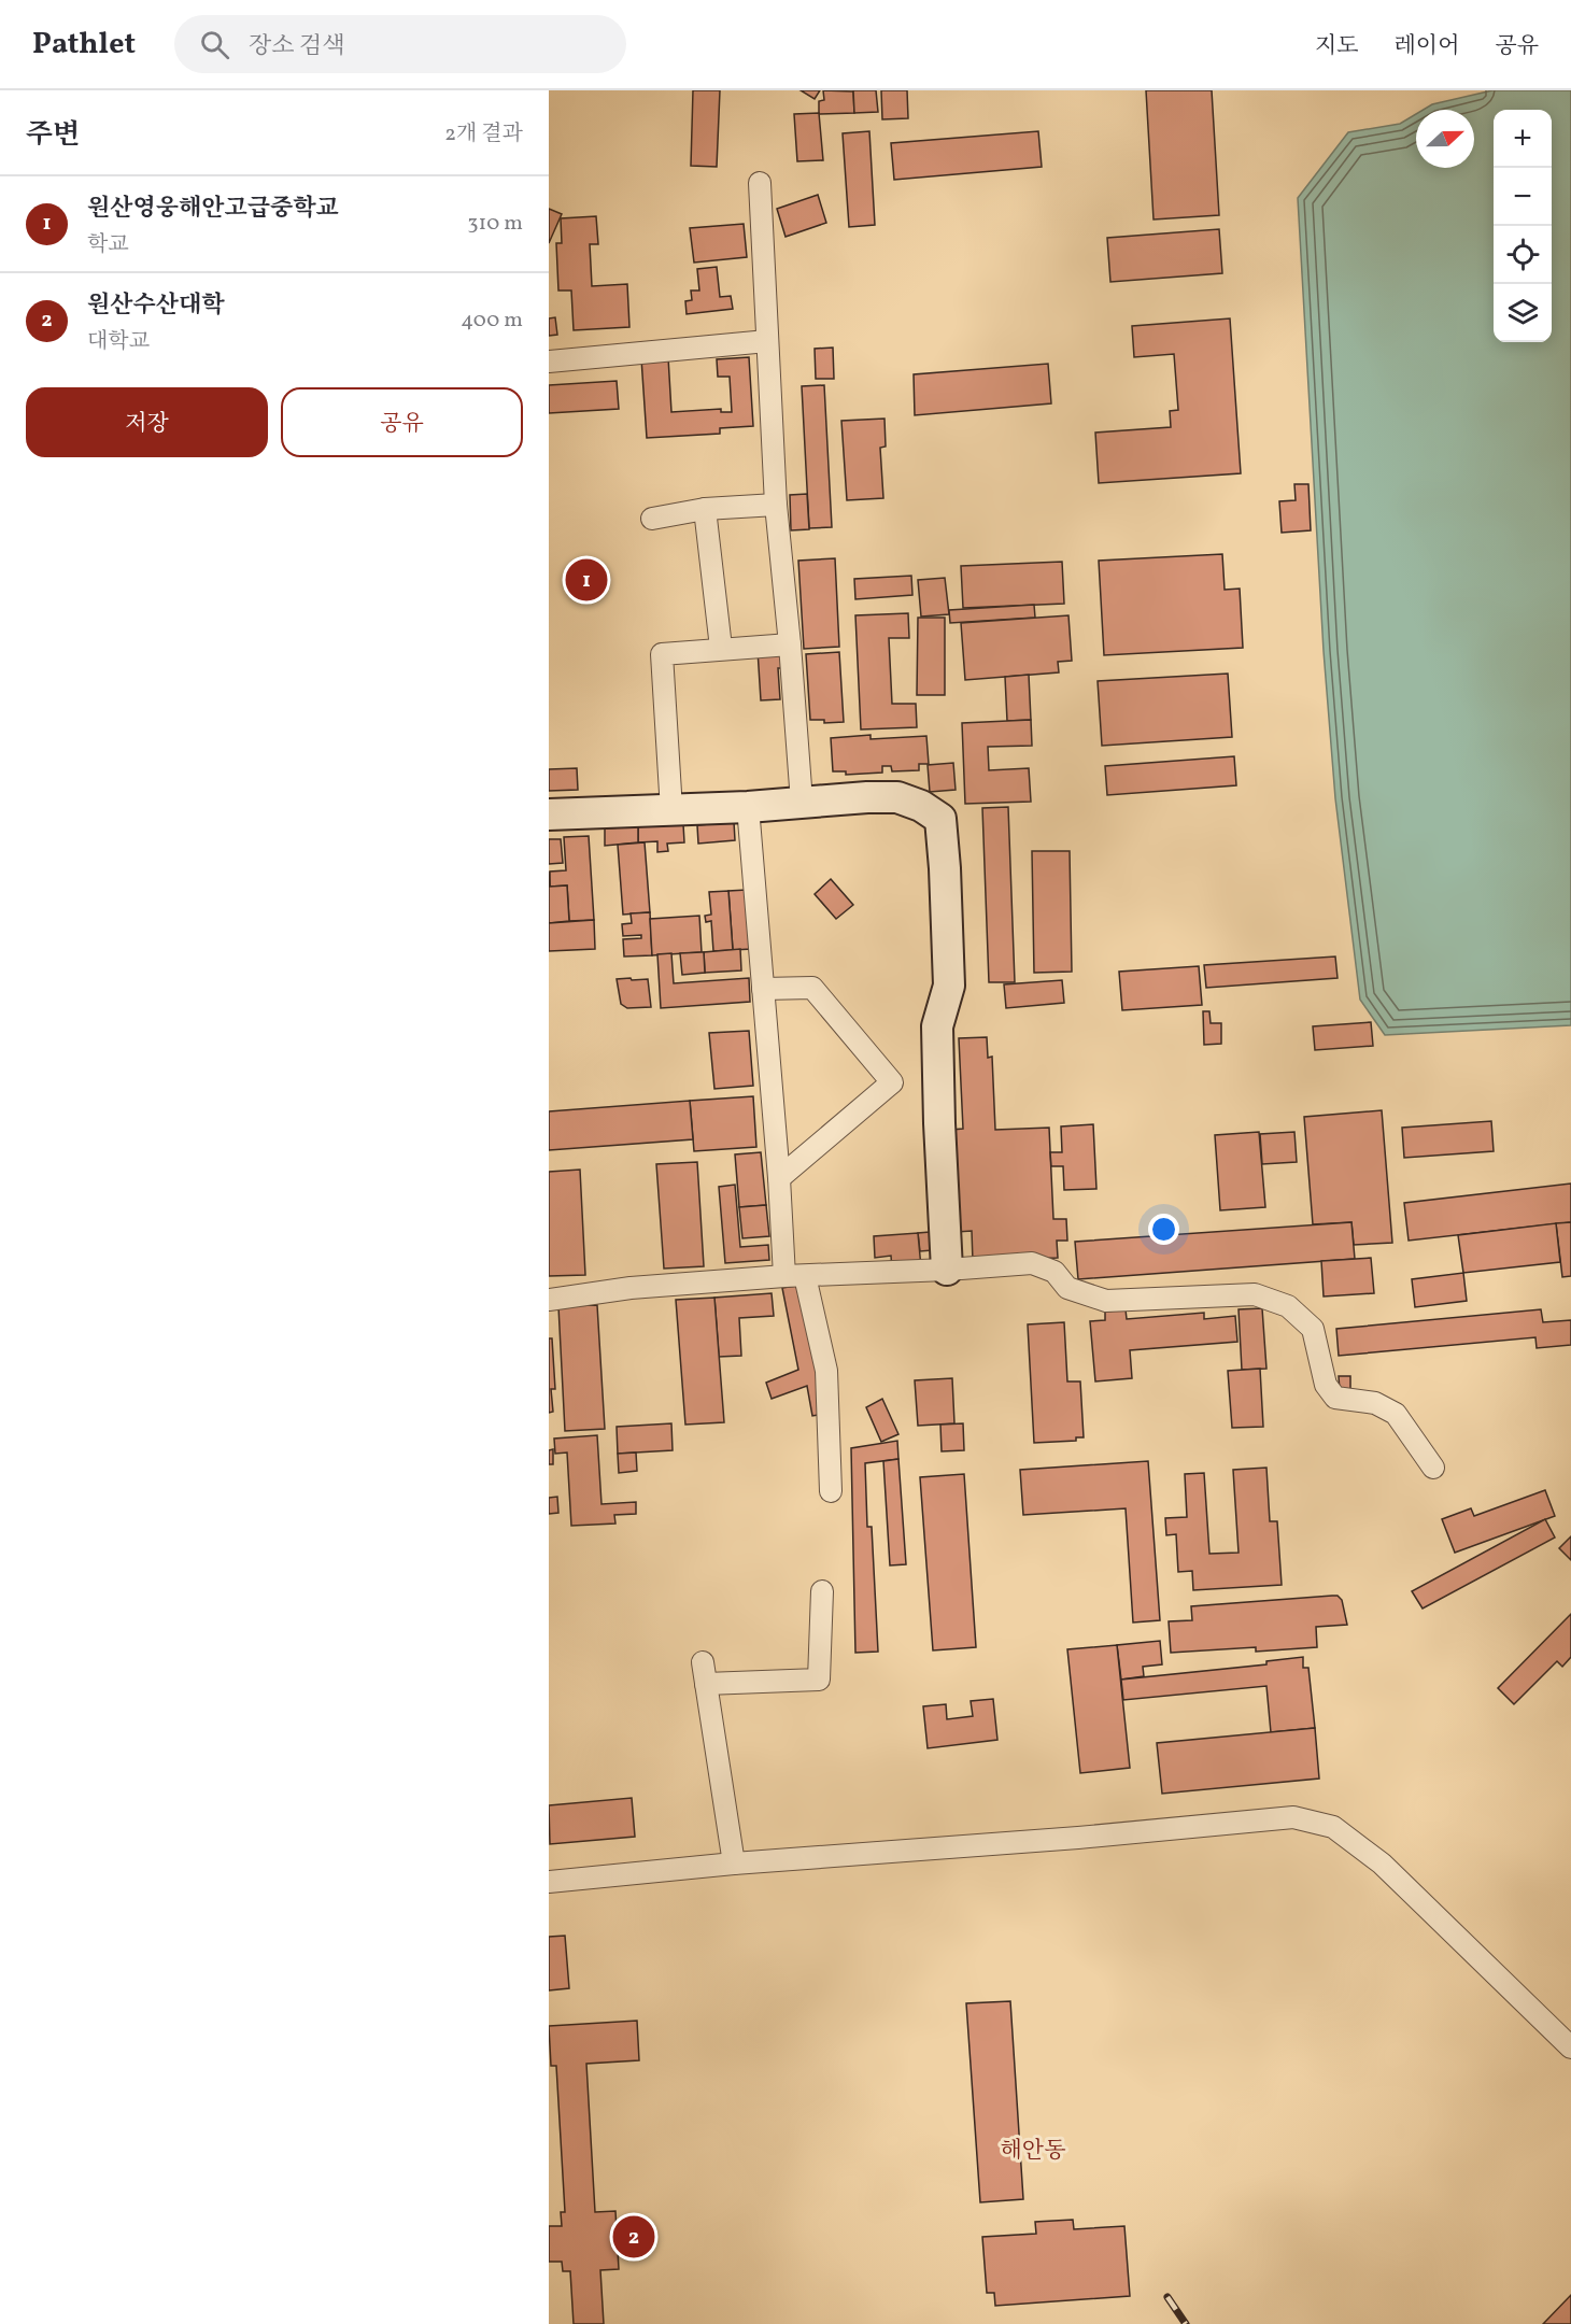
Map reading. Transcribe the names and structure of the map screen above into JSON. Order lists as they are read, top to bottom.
{
  "districts": ["해안동"],
  "north": "right",
  "page": {
    "header": "Pathlet",
    "search": "장소 검색",
    "nav": ["지도", "레이어", "공유"],
    "heading": ["주변", "2개 결과"],
    "map_buttons": ["+", "−"],
    "list": [
      {
        "mark": "1",
        "name": "원산영웅해안고급중학교",
        "note": "학교",
        "value": "310 m"
      },
      {
        "mark": "2",
        "name": "원산수산대학",
        "note": "대학교",
        "value": "400 m"
      }
    ],
    "buttons": ["저장", "공유"],
    "pins": ["1", "2"]
  }
}
